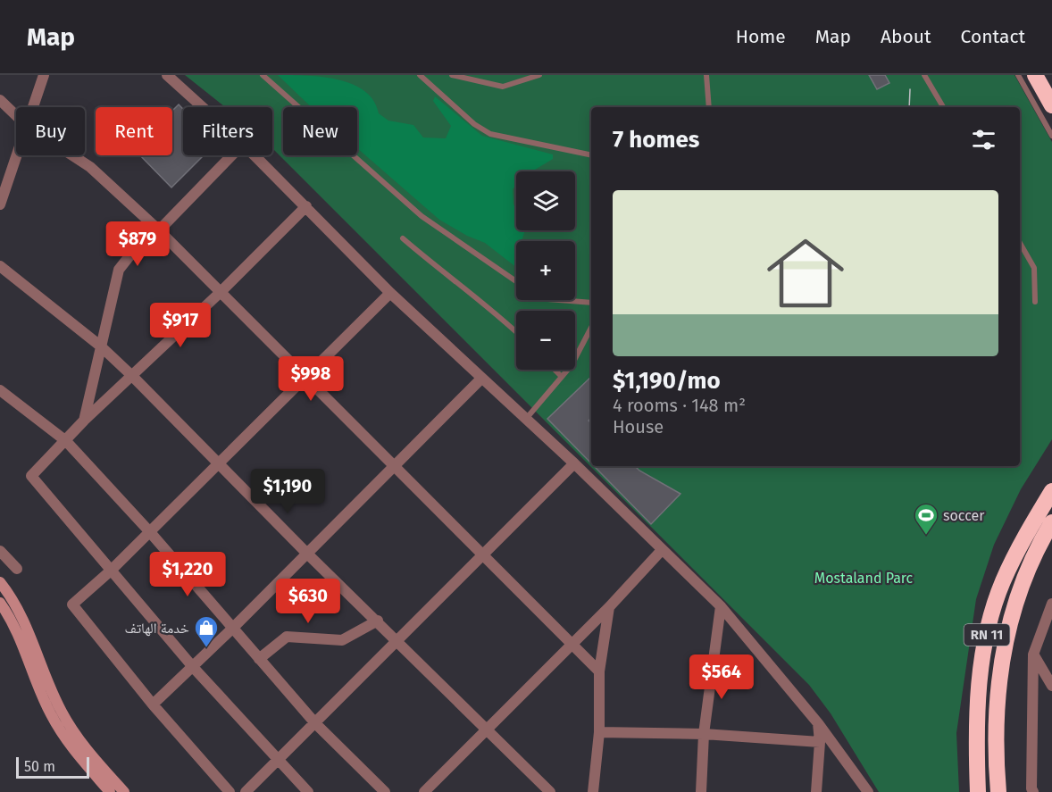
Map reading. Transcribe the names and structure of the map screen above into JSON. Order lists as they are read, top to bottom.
{
  "streets": {
    "highway": ["RN 11"]
  },
  "parks": ["Mostaland Parc"],
  "places": {
    "sports": ["soccer"],
    "shop": ["خدمة الهاتف"]
  },
  "scale_bar": "50 m",
  "page": {
    "header": "Map",
    "nav": [
      "Home",
      "Map",
      "About",
      "Contact"
    ],
    "chip": [
      "Buy",
      "Rent",
      "Filters",
      "New"
    ],
    "heading": "7 homes",
    "map_buttons": ["+", "−"],
    "list": [
      {
        "name": "$1,190/mo",
        "note": "4 rooms · 148 m² · House"
      }
    ],
    "price": [
      "$879",
      "$917",
      "$998",
      "$1,190",
      "$1,220",
      "$630",
      "$564"
    ],
    "scale": "50 m"
  }
}
